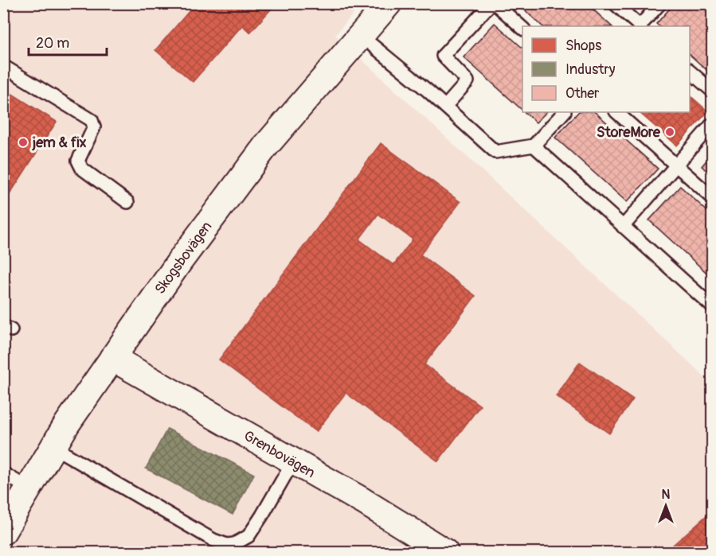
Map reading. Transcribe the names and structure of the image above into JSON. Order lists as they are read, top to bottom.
{
  "streets": {
    "street": ["Skogsbovägen", "Grenbovägen"]
  },
  "crossings": [
    ["Skogsbovägen", "Grenbovägen"]
  ],
  "places": ["StoreMore", "jem & fix"],
  "legend": ["Shops", "Industry", "Other"],
  "scale_bar": "20 m",
  "north": "top"
}
